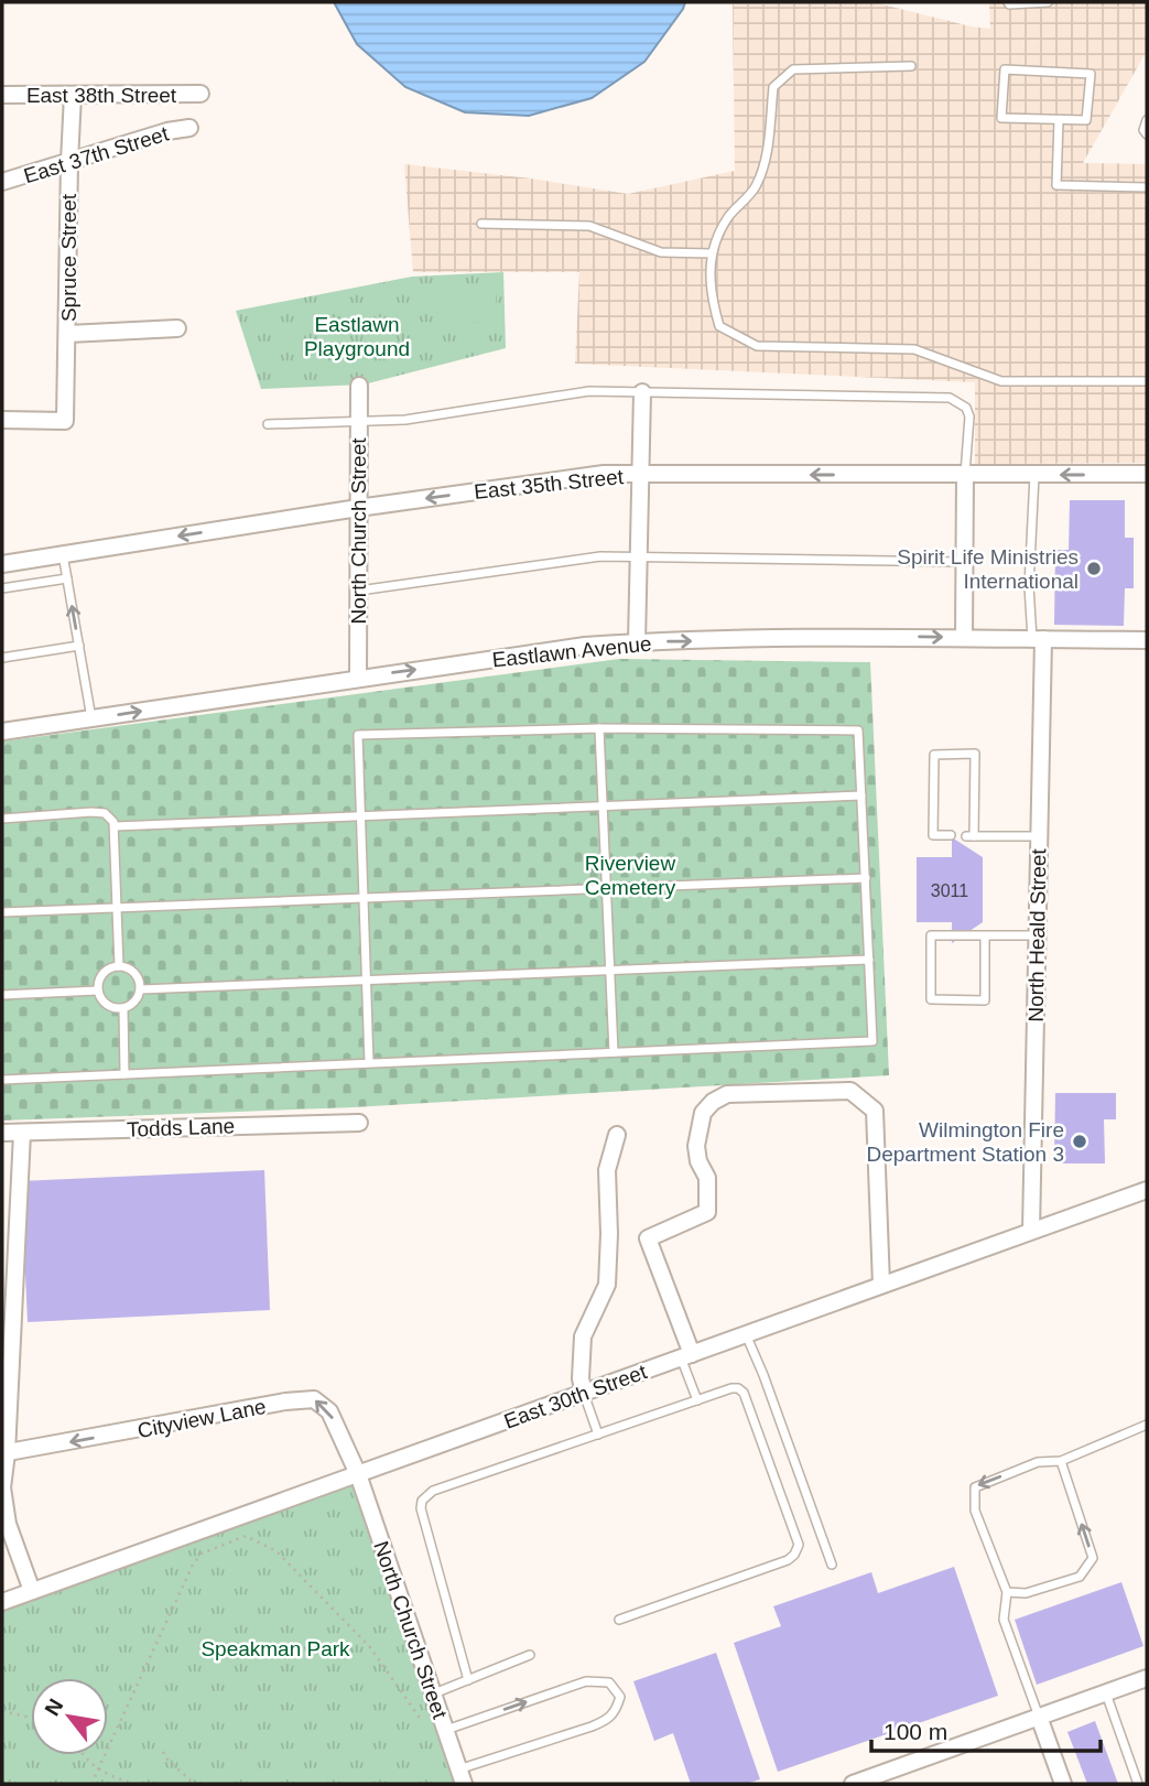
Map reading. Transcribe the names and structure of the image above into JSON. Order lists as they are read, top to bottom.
{
  "streets": {
    "street": [
      "East 38th Street",
      "East 37th Street",
      "Spruce Street",
      "East 35th Street",
      "North Church Street",
      "Eastlawn Avenue",
      "North Heald Street",
      "Todds Lane",
      "East 30th Street",
      "Cityview Lane"
    ]
  },
  "crossings": [
    ["East 38th Street", "Spruce Street"],
    ["East 37th Street", "Spruce Street"],
    ["East 35th Street", "North Church Street"],
    ["North Church Street", "Eastlawn Avenue"],
    ["North Church Street", "East 30th Street"],
    ["North Church Street", "Cityview Lane"],
    ["Eastlawn Avenue", "North Heald Street"],
    ["North Heald Street", "East 30th Street"],
    ["East 30th Street", "Cityview Lane"]
  ],
  "one_way": ["East 35th Street", "Eastlawn Avenue", "Cityview Lane"],
  "parks": ["Eastlawn Playground", "Riverview Cemetery", "Speakman Park"],
  "places": ["Spirit Life Ministries International", "Wilmington Fire Department Station 3"],
  "house_numbers": ["3011"],
  "scale_bar": "100 m",
  "north": "top left"
}
